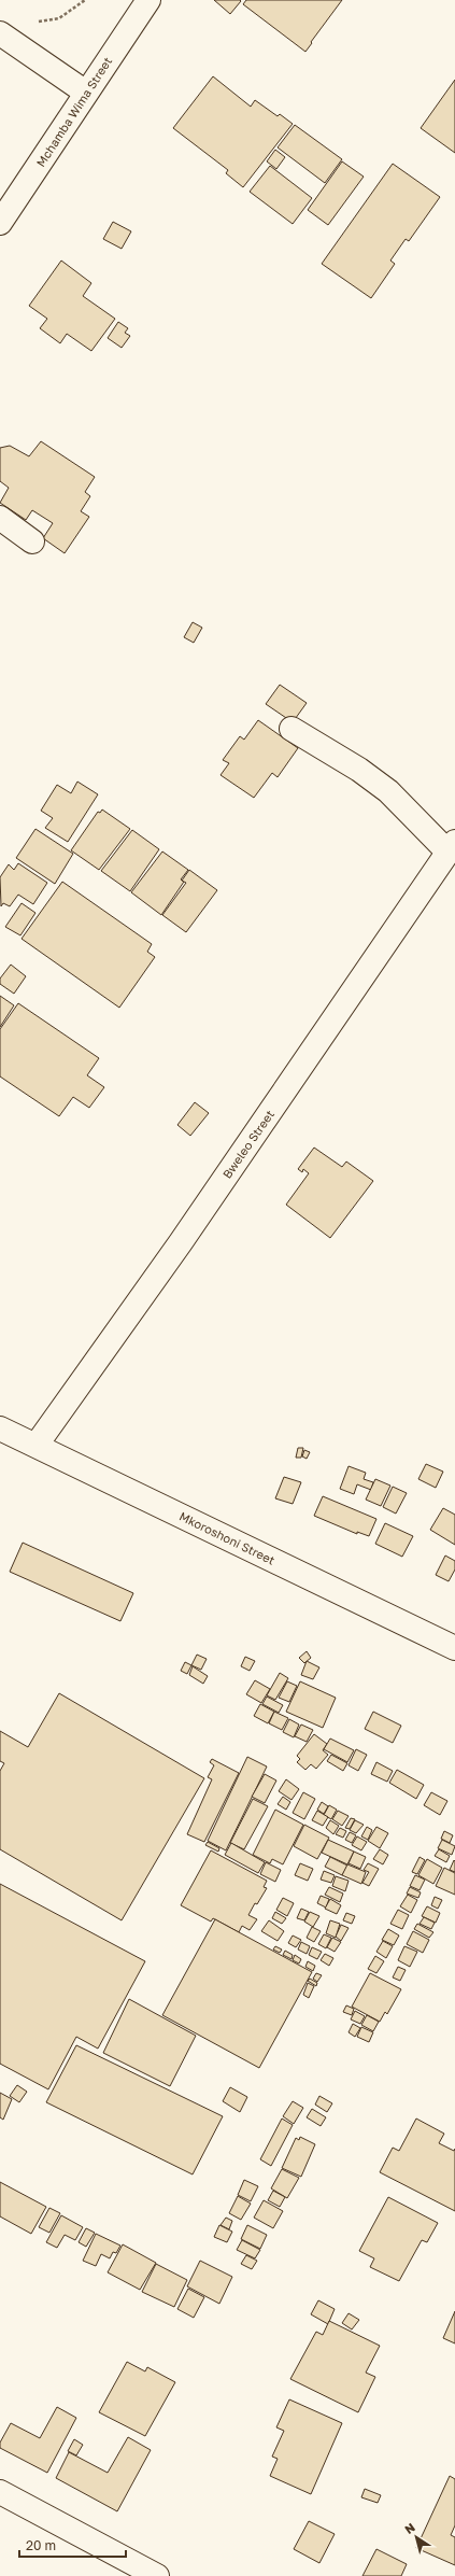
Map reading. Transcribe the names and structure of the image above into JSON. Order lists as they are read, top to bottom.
{
  "streets": {
    "street": ["Mchamba Wima Street", "Bweleo Street", "Mkoroshoni Street"]
  },
  "crossings": [
    ["Bweleo Street", "Mkoroshoni Street"]
  ],
  "scale_bar": "20 m",
  "north": "top left"
}
